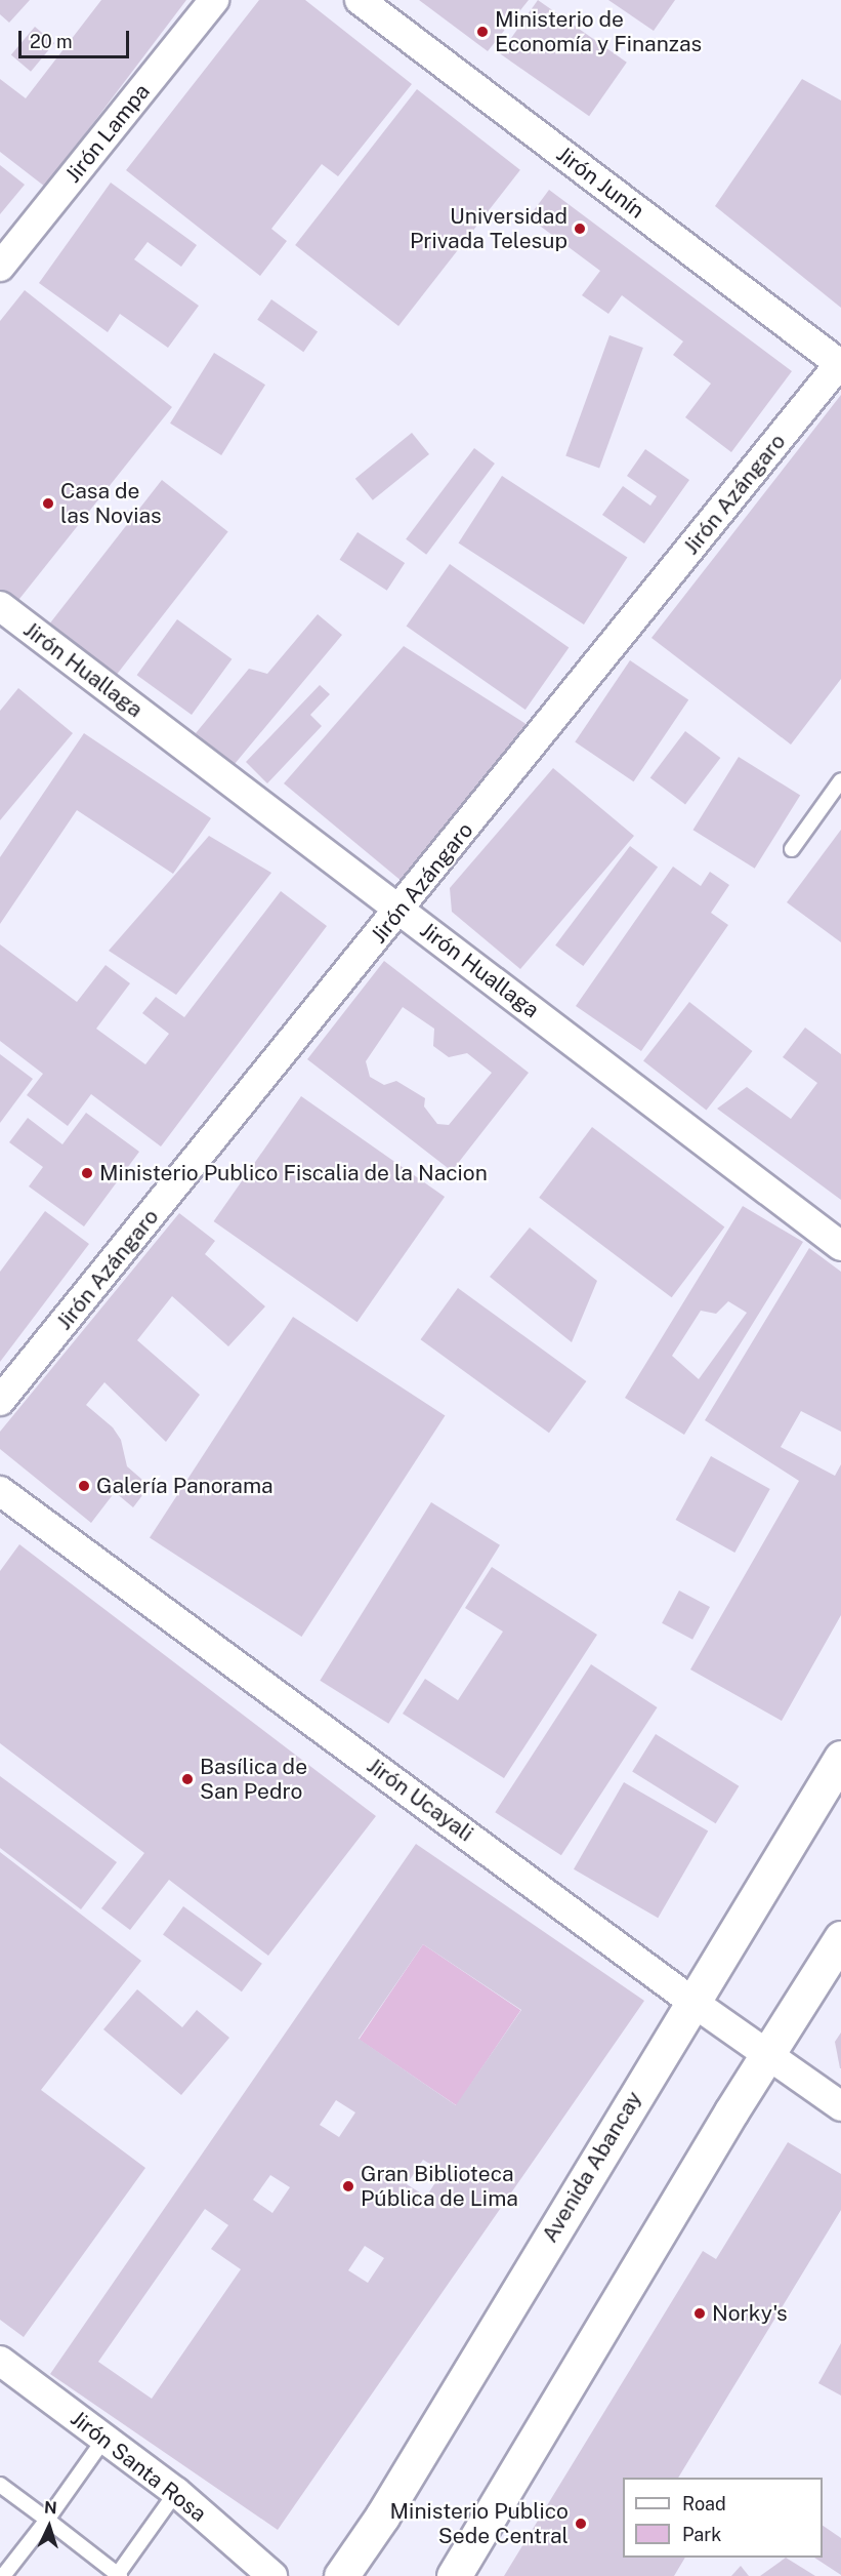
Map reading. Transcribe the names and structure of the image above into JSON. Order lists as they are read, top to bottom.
{
  "streets": {
    "main road": ["Avenida Abancay"],
    "street": [
      "Jirón Lampa",
      "Jirón Junín",
      "Jirón Azángaro",
      "Jirón Huallaga",
      "Jirón Ucayali",
      "Jirón Santa Rosa"
    ]
  },
  "crossings": [
    ["Jirón Junín", "Jirón Azángaro"],
    ["Jirón Azángaro", "Jirón Huallaga"],
    ["Jirón Ucayali", "Avenida Abancay"]
  ],
  "places": [
    "Ministerio de Economía y Finanzas",
    "Universidad Privada Telesup",
    "Casa de las Novias",
    "Ministerio Publico Fiscalia de la Nacion",
    "Galería Panorama",
    "Basílica de San Pedro",
    "Gran Biblioteca Pública de Lima",
    "Norky's",
    "Ministerio Publico Sede Central"
  ],
  "legend": ["Road", "Park"],
  "scale_bar": "20 m",
  "north": "top"
}
